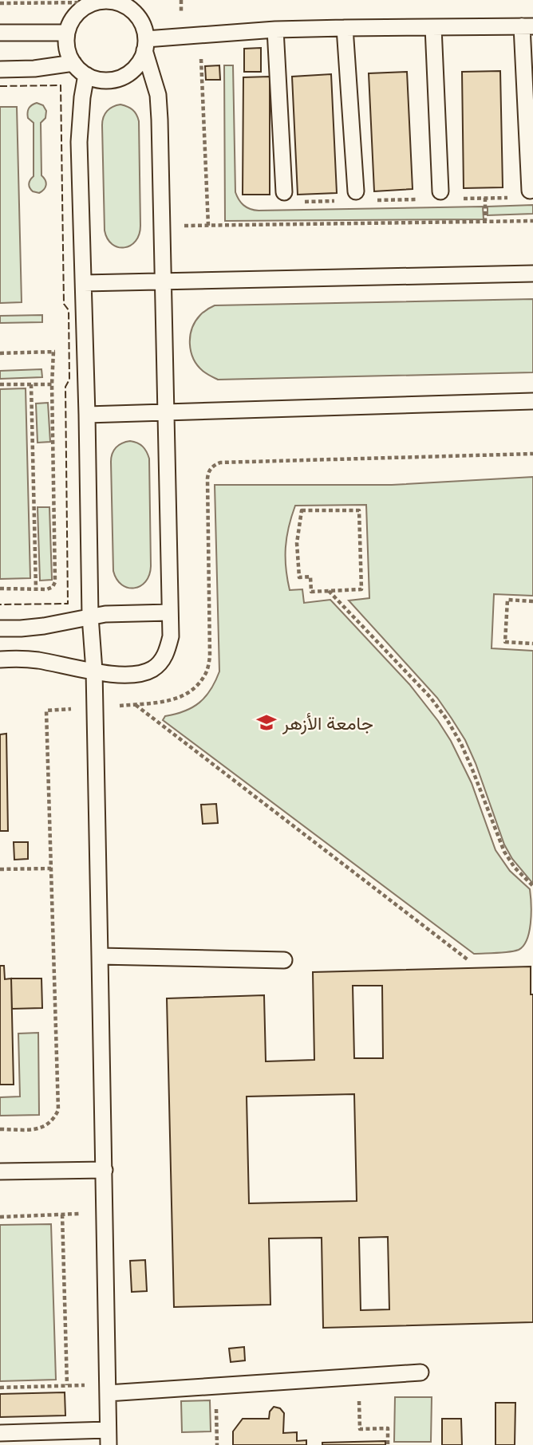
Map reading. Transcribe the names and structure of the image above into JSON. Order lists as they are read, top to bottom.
{
  "places": {
    "school or university": ["جامعة الأزهر"]
  }
}
